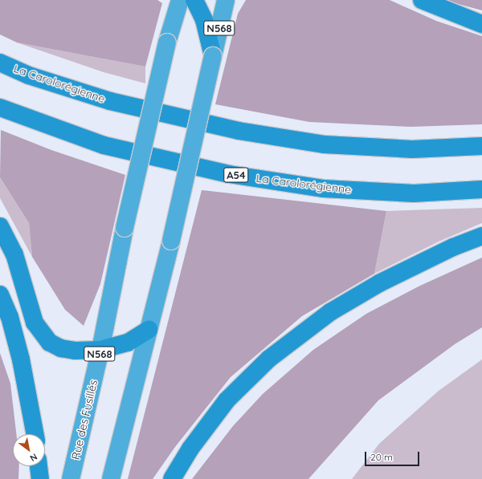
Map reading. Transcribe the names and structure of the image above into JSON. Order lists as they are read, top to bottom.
{
  "streets": {
    "highway": [
      "N568",
      "La Carolorégienne",
      "A54",
      "Rue des Fusillés"
    ]
  },
  "scale_bar": "20 m",
  "north": "bottom right"
}
